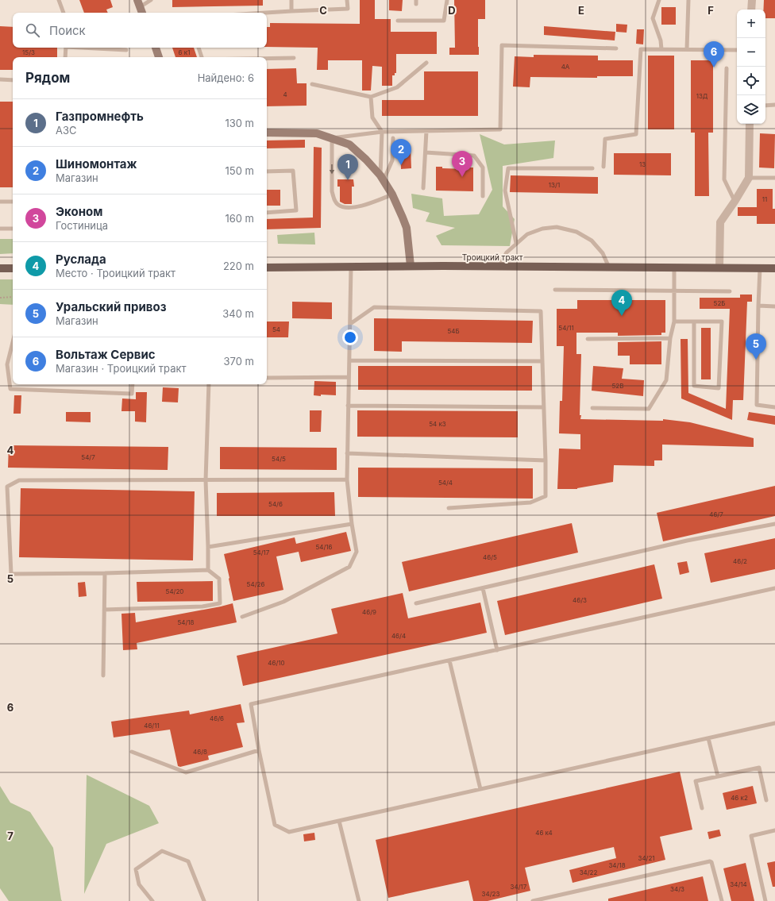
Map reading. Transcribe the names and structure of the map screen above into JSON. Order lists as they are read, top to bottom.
{
  "streets": {
    "main road": ["Троицкий тракт"]
  },
  "house_numbers": [
    "15/3",
    "6 к1",
    "4А",
    "4",
    "13Д",
    "13",
    "13/1",
    "11",
    "52Б",
    "54/11",
    "54",
    "54Б",
    "52В",
    "54 к3",
    "54/7",
    "54/5",
    "54/4",
    "54/6",
    "46/7",
    "54/16",
    "54/17",
    "46/5",
    "46/2",
    "54/26",
    "54/20",
    "46/3",
    "46/9",
    "54/18",
    "46/4",
    "46/10",
    "46/6",
    "46/11",
    "46/8",
    "46 к2",
    "46 к4",
    "34/21",
    "34/18",
    "34/22",
    "34/14",
    "34/17",
    "34/3",
    "34/23"
  ],
  "page": {
    "map_buttons": ["+", "−"],
    "search": "Поиск",
    "pins": [
      "6",
      "2",
      "3",
      "1",
      "4",
      "5"
    ],
    "heading": ["Рядом", "Найдено: 6"],
    "list": [
      {
        "mark": "1",
        "name": "Газпромнефть",
        "note": "АЗС",
        "value": "130 m"
      },
      {
        "mark": "2",
        "name": "Шиномонтаж",
        "note": "Магазин",
        "value": "150 m"
      },
      {
        "mark": "3",
        "name": "Эконом",
        "note": "Гостиница",
        "value": "160 m"
      },
      {
        "mark": "4",
        "name": "Руслада",
        "note": "Место · Троицкий тракт",
        "value": "220 m"
      },
      {
        "mark": "5",
        "name": "Уральский привоз",
        "note": "Магазин",
        "value": "340 m"
      },
      {
        "mark": "6",
        "name": "Вольтаж Сервис",
        "note": "Магазин · Троицкий тракт",
        "value": "370 m"
      }
    ]
  },
  "grid": {
    "columns": [
      "C",
      "D",
      "E",
      "F"
    ],
    "rows": [
      "4",
      "5",
      "6",
      "7"
    ]
  }
}
